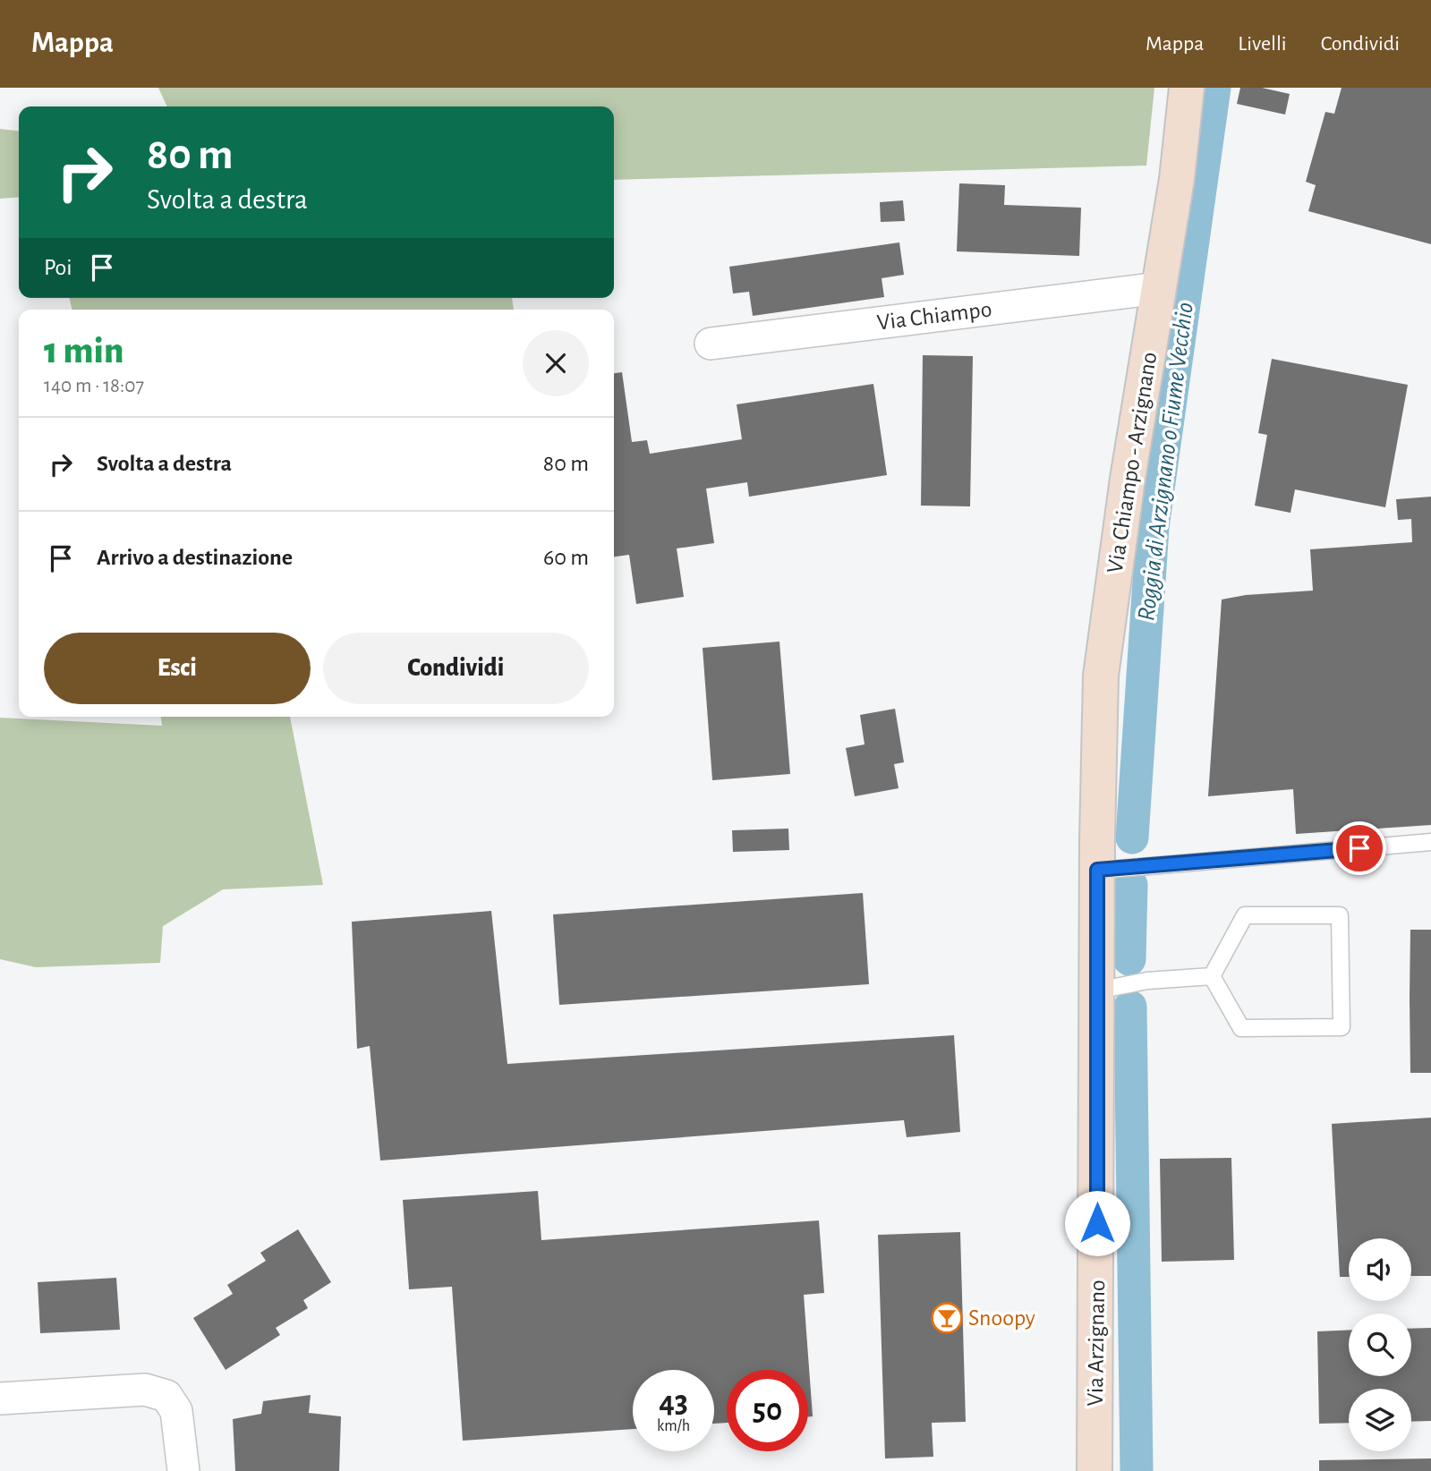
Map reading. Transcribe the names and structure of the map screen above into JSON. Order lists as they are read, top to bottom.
{
  "streets": {
    "main road": ["Via Chiampo - Arzignano", "Via Arzignano"],
    "street": ["Via Chiampo"]
  },
  "crossings": [
    ["Via Chiampo", "Via Chiampo - Arzignano"],
    ["Via Chiampo - Arzignano", "Via Arzignano"]
  ],
  "water": ["Roggia di Arzignano o Fiume Vecchio"],
  "places": {
    "bar": ["Snoopy"]
  },
  "page": {
    "header": "Mappa",
    "nav": ["Mappa", "Livelli", "Condividi"],
    "turn": ["80 m", "Svolta a destra"],
    "then": "Poi",
    "heading": ["1 min", "140 m · 18:07"],
    "list": [
      {
        "name": "Svolta a destra",
        "value": "80 m"
      },
      {
        "name": "Arrivo a destinazione",
        "value": "60 m"
      }
    ],
    "buttons": ["Esci", "Condividi"],
    "speed": "43 km/h",
    "limit": "50"
  }
}
